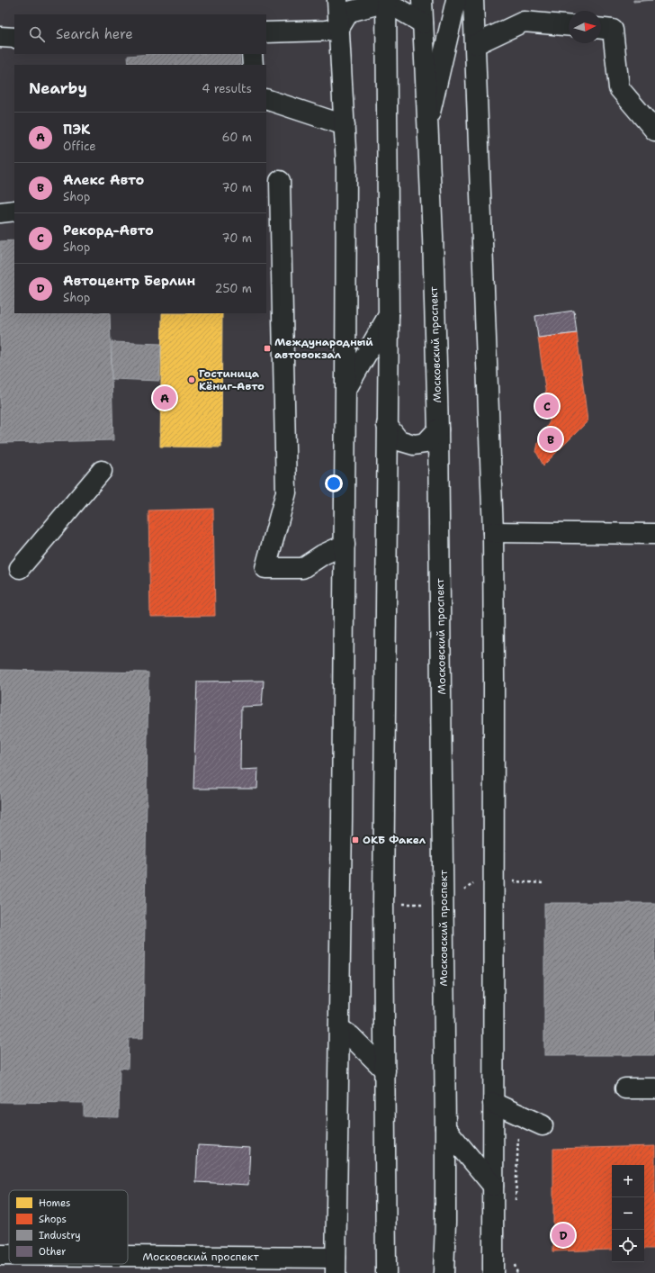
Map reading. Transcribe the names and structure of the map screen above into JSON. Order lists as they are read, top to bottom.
{
  "streets": {
    "street": ["Московский проспект"]
  },
  "places": {
    "transit": ["Международный автовокзал", "ОКБ Факел"],
    "other": ["Гостиница Кёниг-Авто"]
  },
  "legend": [
    "Homes",
    "Shops",
    "Industry",
    "Other"
  ],
  "north": "right",
  "page": {
    "search": "Search here",
    "heading": ["Nearby", "4 results"],
    "list": [
      {
        "mark": "A",
        "name": "ПЭК",
        "note": "Office",
        "value": "60 m"
      },
      {
        "mark": "B",
        "name": "Алекс Авто",
        "note": "Shop",
        "value": "70 m"
      },
      {
        "mark": "C",
        "name": "Рекорд-Авто",
        "note": "Shop",
        "value": "70 m"
      },
      {
        "mark": "D",
        "name": "Автоцентр Берлин",
        "note": "Shop",
        "value": "250 m"
      }
    ],
    "pins": [
      "A",
      "C",
      "B",
      "D"
    ],
    "map_buttons": ["+", "−"]
  }
}
